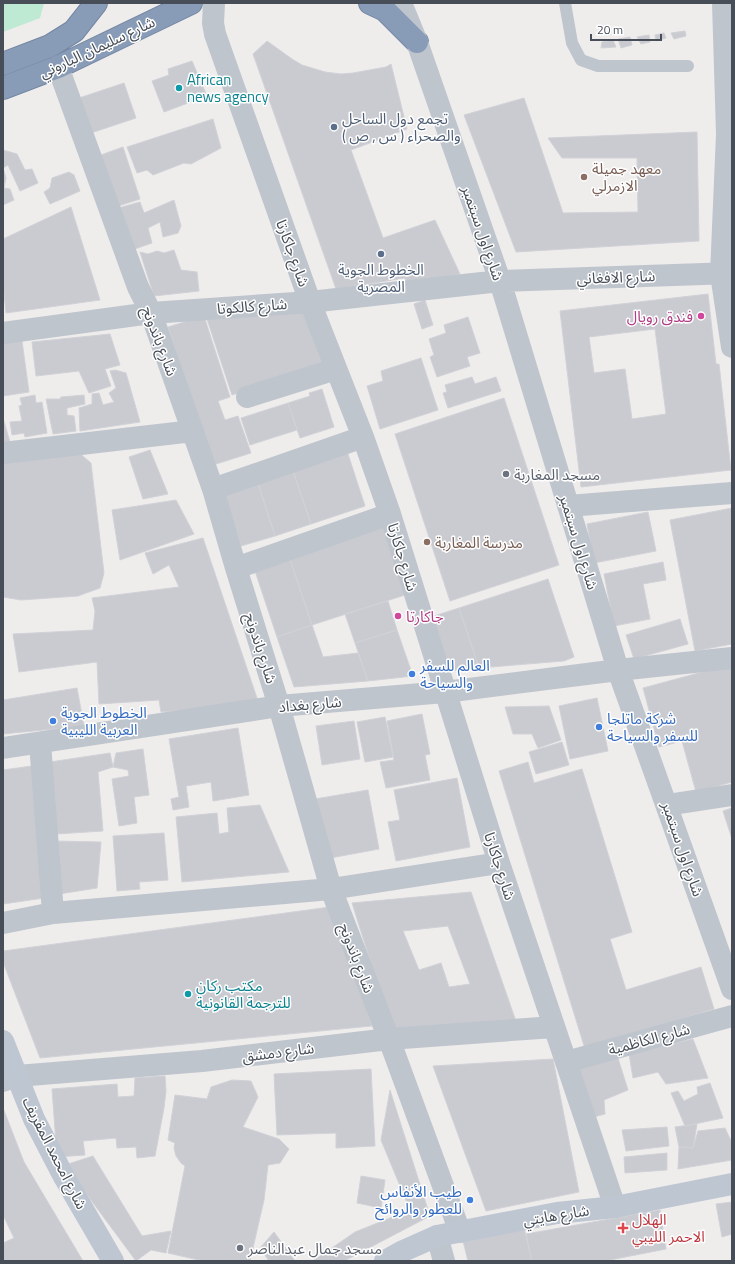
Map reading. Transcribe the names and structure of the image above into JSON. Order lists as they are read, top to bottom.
{
  "streets": {
    "highway": ["شارع سليمان الباروني"],
    "street": [
      "شارع اول سبتمبر",
      "شارع جاكارتا",
      "شارع الافغاني",
      "شارع كالكوتا",
      "شارع باندونج",
      "شارع بغداد",
      "شارع الكاظمية",
      "شارع دمشق",
      "شارع امحمد المقريف",
      "شارع هايتي"
    ]
  },
  "crossings": [
    ["شارع سليمان الباروني", "شارع باندونج"],
    ["شارع اول سبتمبر", "شارع الافغاني"],
    ["شارع اول سبتمبر", "شارع كالكوتا"],
    ["شارع اول سبتمبر", "شارع بغداد"],
    ["شارع جاكارتا", "شارع كالكوتا"],
    ["شارع جاكارتا", "شارع بغداد"],
    ["شارع جاكارتا", "شارع الكاظمية"],
    ["شارع جاكارتا", "شارع دمشق"],
    ["شارع جاكارتا", "شارع هايتي"],
    ["شارع الافغاني", "شارع كالكوتا"],
    ["شارع كالكوتا", "شارع باندونج"],
    ["شارع باندونج", "شارع بغداد"],
    ["شارع باندونج", "شارع دمشق"],
    ["شارع باندونج", "شارع هايتي"],
    ["شارع دمشق", "شارع امحمد المقريف"]
  ],
  "places": {
    "other": [
      "African news agency",
      "تجمع دول الساحل والصحراء ( س , ص )",
      "معهد جميلة الازمرلي",
      "الخطوط الجوية المصرية",
      "فندق رويال",
      "مسجد المغاربة",
      "مدرسة المغاربة",
      "جاكارتا",
      "العالم للسفر والسياحة",
      "الخطوط الجوية العربية الليبية",
      "شركة ماتلجا للسفر والسياحة",
      "مكتب ركان للترجمة القانونية",
      "طيب الأنفاس للعطور والروائح",
      "مسجد جمال عبدالناصر"
    ],
    "health": ["الهلال الاحمر الليبي"]
  },
  "scale_bar": "20 m"
}
